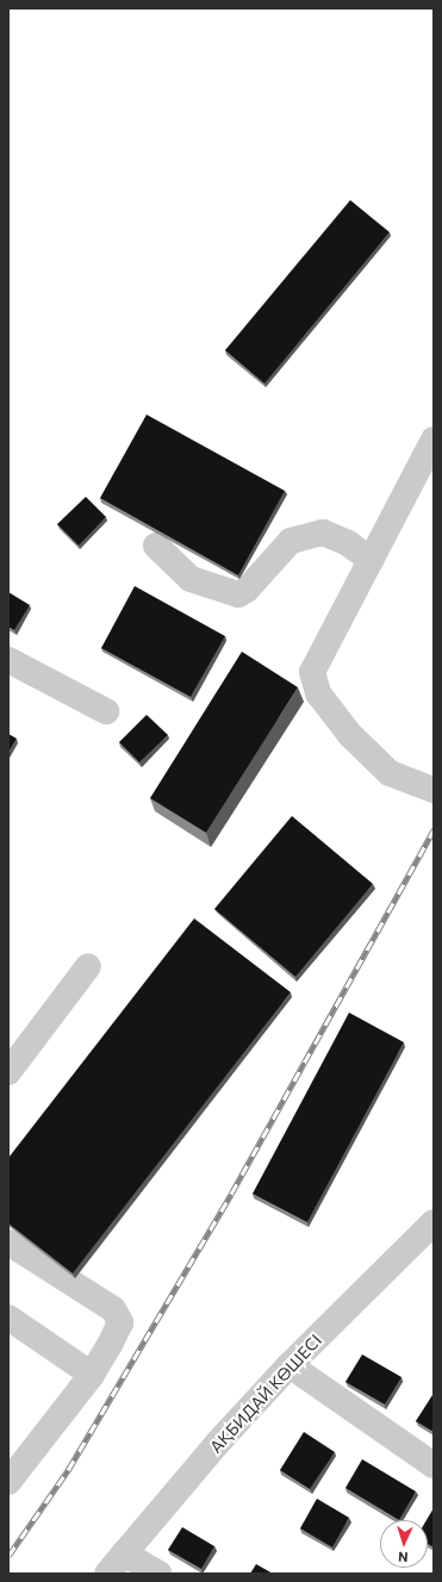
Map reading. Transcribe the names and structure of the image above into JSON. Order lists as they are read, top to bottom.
{
  "streets": {
    "street": ["АҚБИДАЙ КӨШЕСІ"]
  },
  "north": "bottom"
}
